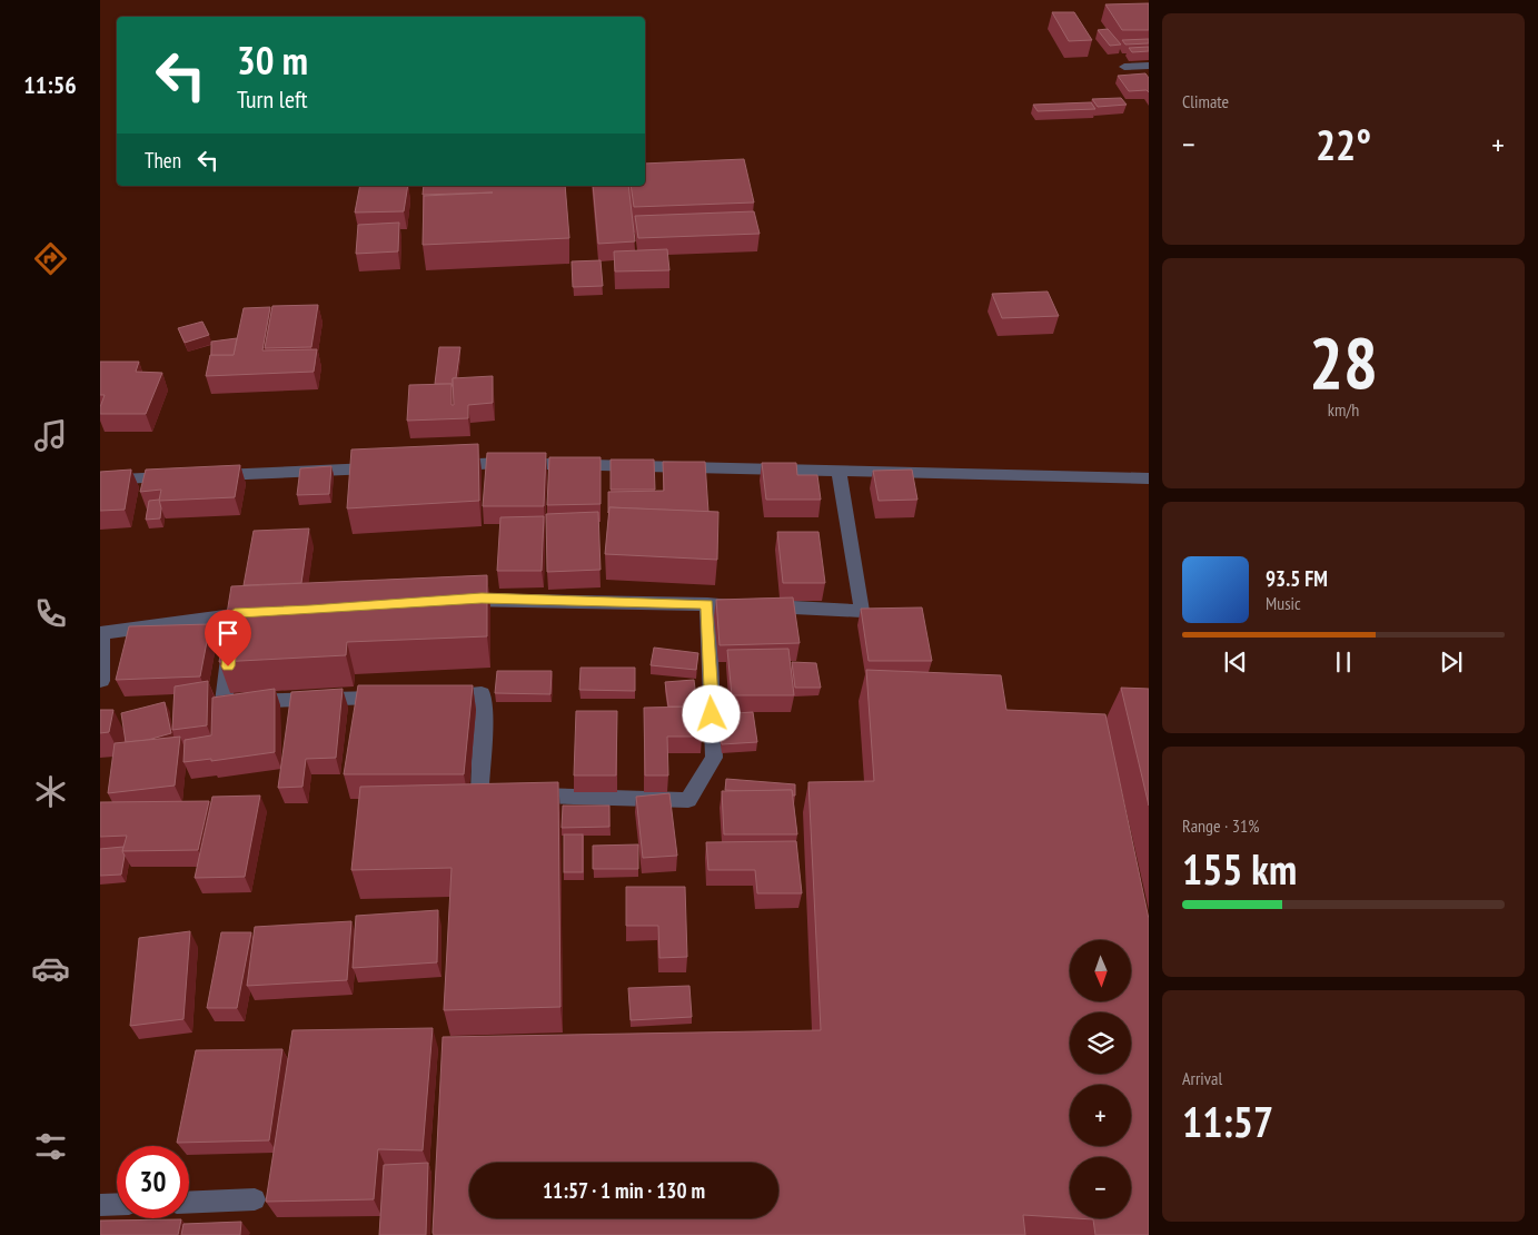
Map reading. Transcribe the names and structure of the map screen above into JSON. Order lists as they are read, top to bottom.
{
  "north": "bottom",
  "page": {
    "tabs": "11:56",
    "tile": [
      "Climate",
      ["28", "km/h"],
      ["Range · 31%", "155 km"],
      ["Arrival", "11:57"]
    ],
    "turn": ["30 m", "Turn left"],
    "heat": ["−", "22°", "+"],
    "then": "Then",
    "song": ["93.5 FM", "Music"],
    "map_buttons": ["+", "−"],
    "limit": "30",
    "trip": "11:57 · 1 min · 130 m"
  }
}
